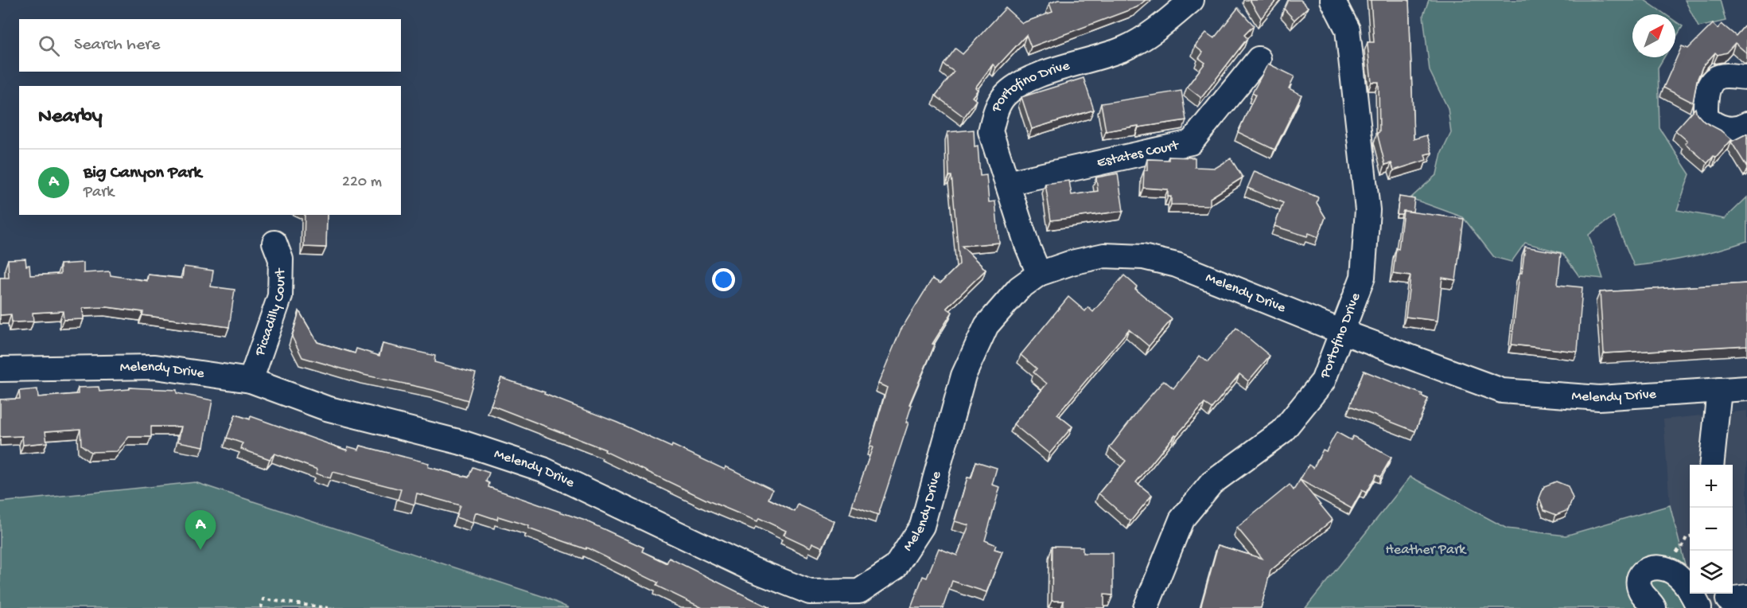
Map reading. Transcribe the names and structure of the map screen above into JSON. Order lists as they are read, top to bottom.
{
  "streets": {
    "street": [
      "Portofino Drive",
      "Estates Court",
      "Melendy Drive",
      "Piccadilly Court"
    ]
  },
  "crossings": [
    ["Portofino Drive", "Estates Court"],
    ["Portofino Drive", "Melendy Drive"],
    ["Melendy Drive", "Piccadilly Court"]
  ],
  "parks": ["Heather Park"],
  "north": "top right",
  "page": {
    "search": "Search here",
    "heading": "Nearby",
    "list": [
      {
        "mark": "A",
        "name": "Big Canyon Park",
        "note": "Park",
        "value": "220 m"
      }
    ],
    "map_buttons": ["+", "−"],
    "pins": "A"
  }
}
